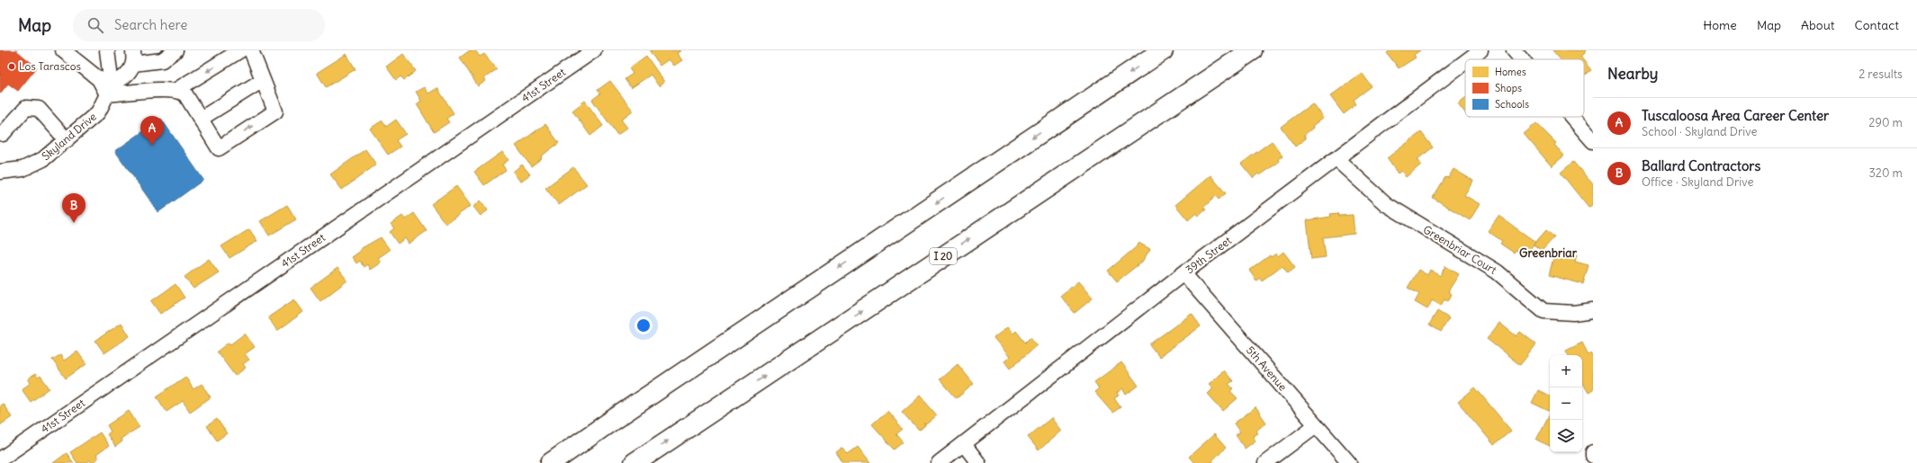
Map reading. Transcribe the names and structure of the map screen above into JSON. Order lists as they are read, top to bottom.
{
  "streets": {
    "highway": ["I 20"],
    "street": [
      "41st Street",
      "Skyland Drive",
      "Greenbriar Court",
      "39th Street",
      "5th Avenue"
    ]
  },
  "crossings": [
    ["Greenbriar Court", "39th Street"],
    ["39th Street", "5th Avenue"]
  ],
  "districts": ["Greenbriar"],
  "places": ["Los Tarascos"],
  "legend": ["Homes", "Shops", "Schools"],
  "page": {
    "header": "Map",
    "search": "Search here",
    "nav": [
      "Home",
      "Map",
      "About",
      "Contact"
    ],
    "heading": ["Nearby", "2 results"],
    "list": [
      {
        "mark": "A",
        "name": "Tuscaloosa Area Career Center",
        "note": "School · Skyland Drive",
        "value": "290 m"
      },
      {
        "mark": "B",
        "name": "Ballard Contractors",
        "note": "Office · Skyland Drive",
        "value": "320 m"
      }
    ],
    "pins": ["A", "B"],
    "map_buttons": ["+", "−"]
  }
}
